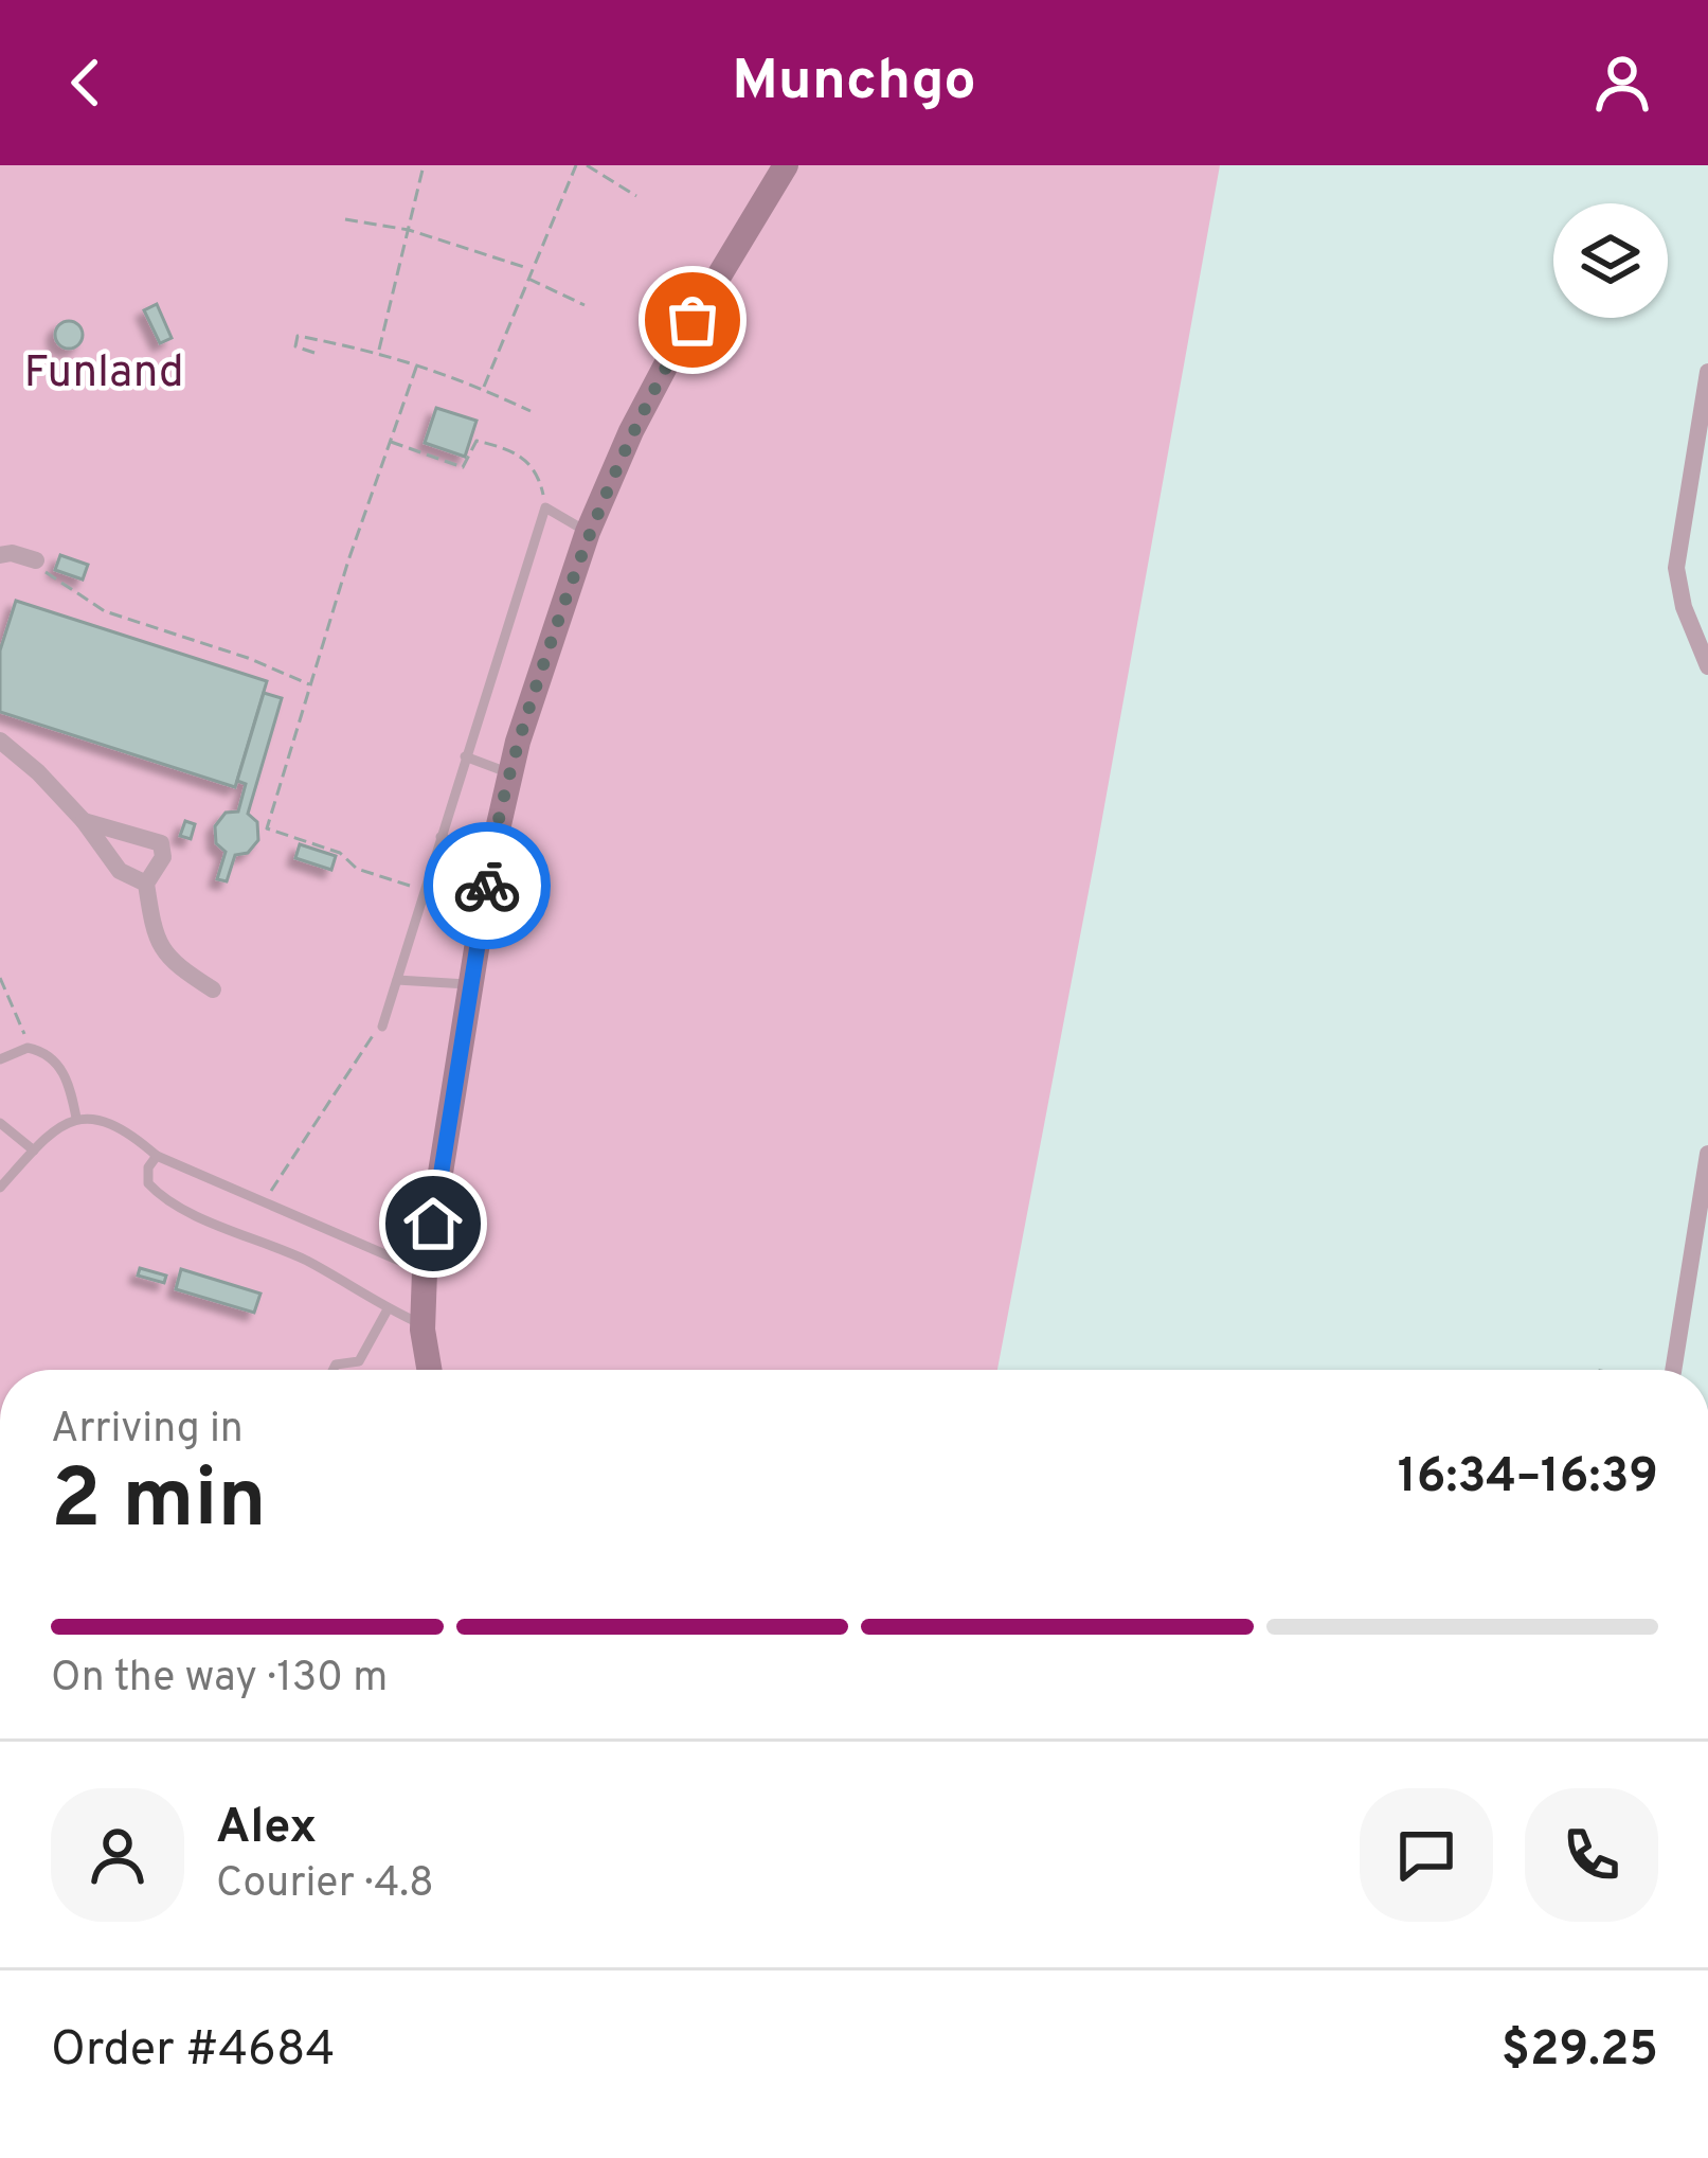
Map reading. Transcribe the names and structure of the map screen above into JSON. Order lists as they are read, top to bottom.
{
  "parks": ["Funland"],
  "page": {
    "header": "Munchgo",
    "heading": ["2 min", "Arriving in", "16:34–16:39"],
    "panel": [
      "Alex",
      "Courier · 4.8",
      "Order #4684",
      "$29.25"
    ],
    "bar": "On the way · 130 m"
  }
}
